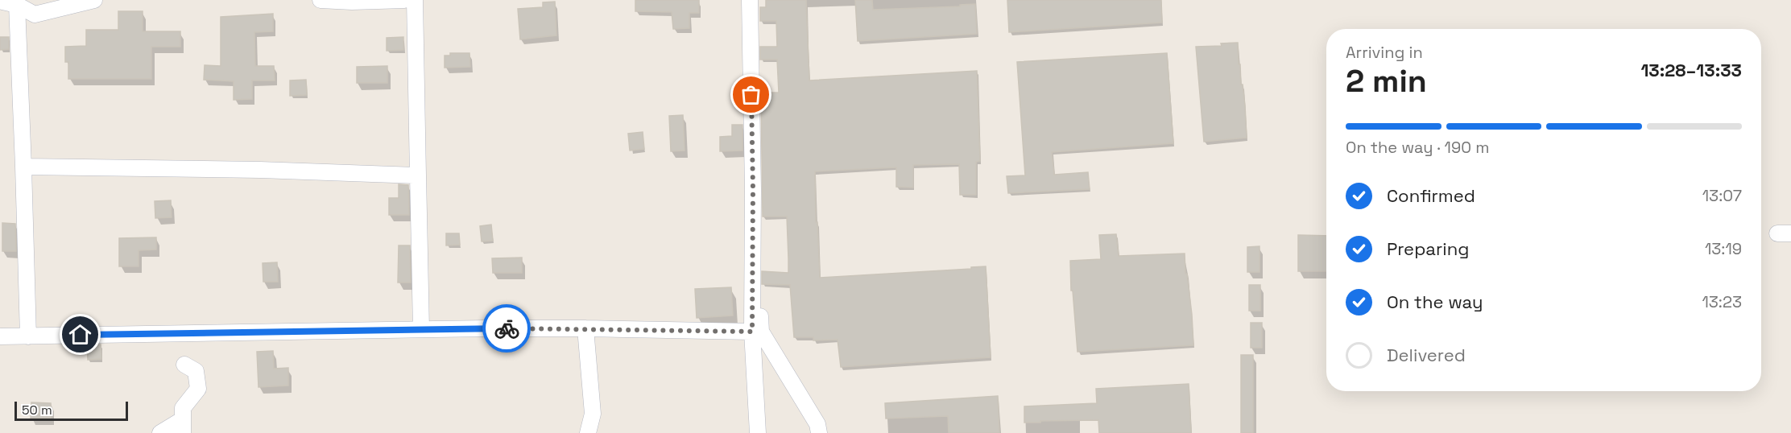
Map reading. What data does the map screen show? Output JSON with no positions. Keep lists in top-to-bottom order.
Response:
{
  "scale_bar": "50 m",
  "page": {
    "heading": ["2 min", "Arriving in", "13:28–13:33"],
    "bar": "On the way · 190 m",
    "list": [
      ["Confirmed", "13:07"],
      ["Preparing", "13:19"],
      ["On the way", "13:23"],
      "Delivered"
    ],
    "scale": "50 m"
  }
}
